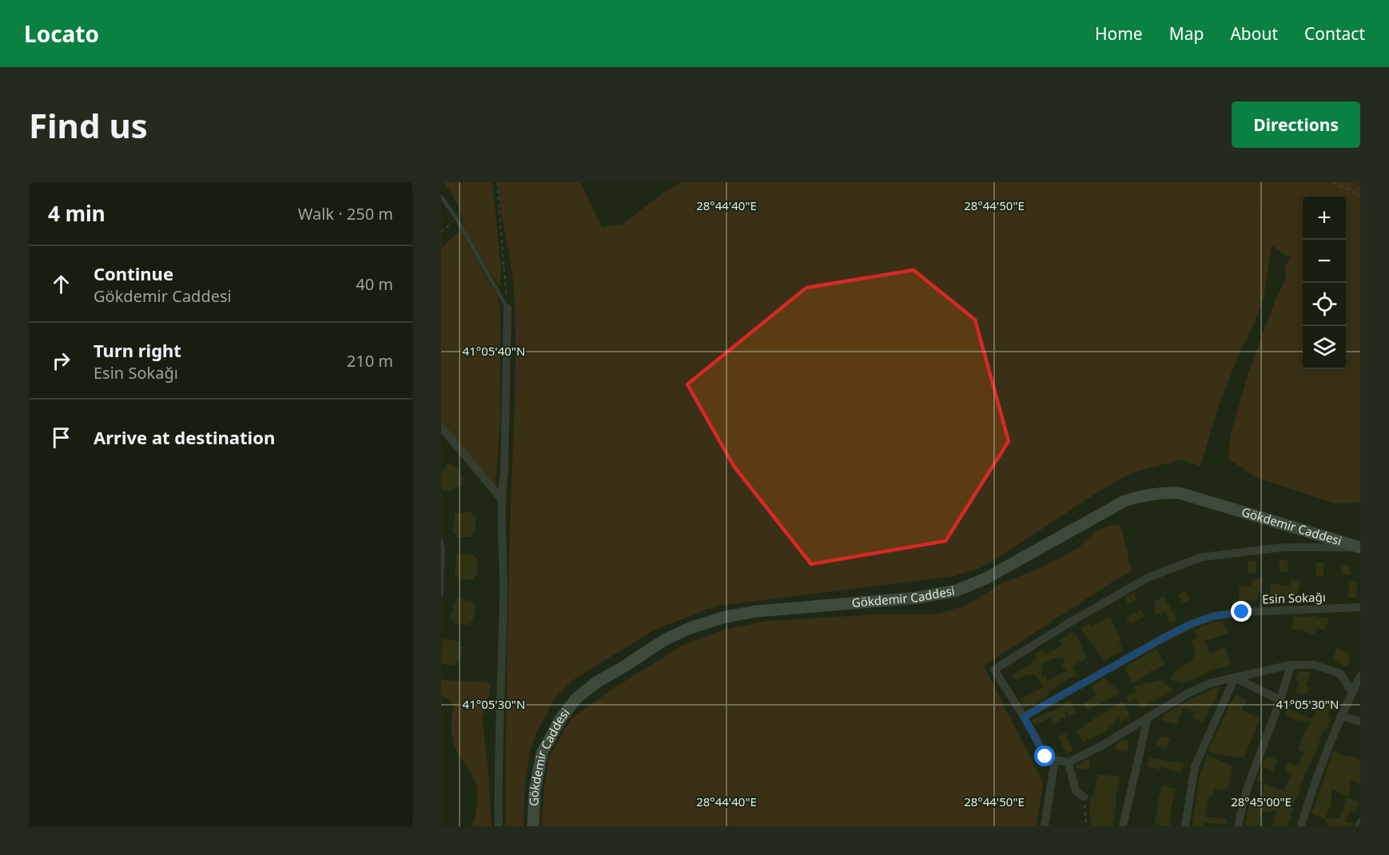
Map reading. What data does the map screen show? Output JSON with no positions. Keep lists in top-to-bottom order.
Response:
{
  "streets": {
    "main road": ["Gökdemir Caddesi"],
    "street": ["Esin Sokağı"]
  },
  "crossings": [
    ["Gökdemir Caddesi", "Esin Sokağı"]
  ],
  "page": {
    "header": "Locato",
    "nav": [
      "Home",
      "Map",
      "About",
      "Contact"
    ],
    "buttons": "Directions",
    "title": "Find us",
    "heading": ["4 min", "Walk · 250 m"],
    "map_buttons": ["+", "−"],
    "list": [
      ["Continue", "Gökdemir Caddesi", "40 m"],
      ["Turn right", "Esin Sokağı", "210 m"],
      "Arrive at destination"
    ]
  },
  "coordinates": [
    "28°44'40\"E",
    "28°44'50\"E",
    "41°05'40\"N",
    "41°05'30\"N",
    "28°45'00\"E"
  ]
}
